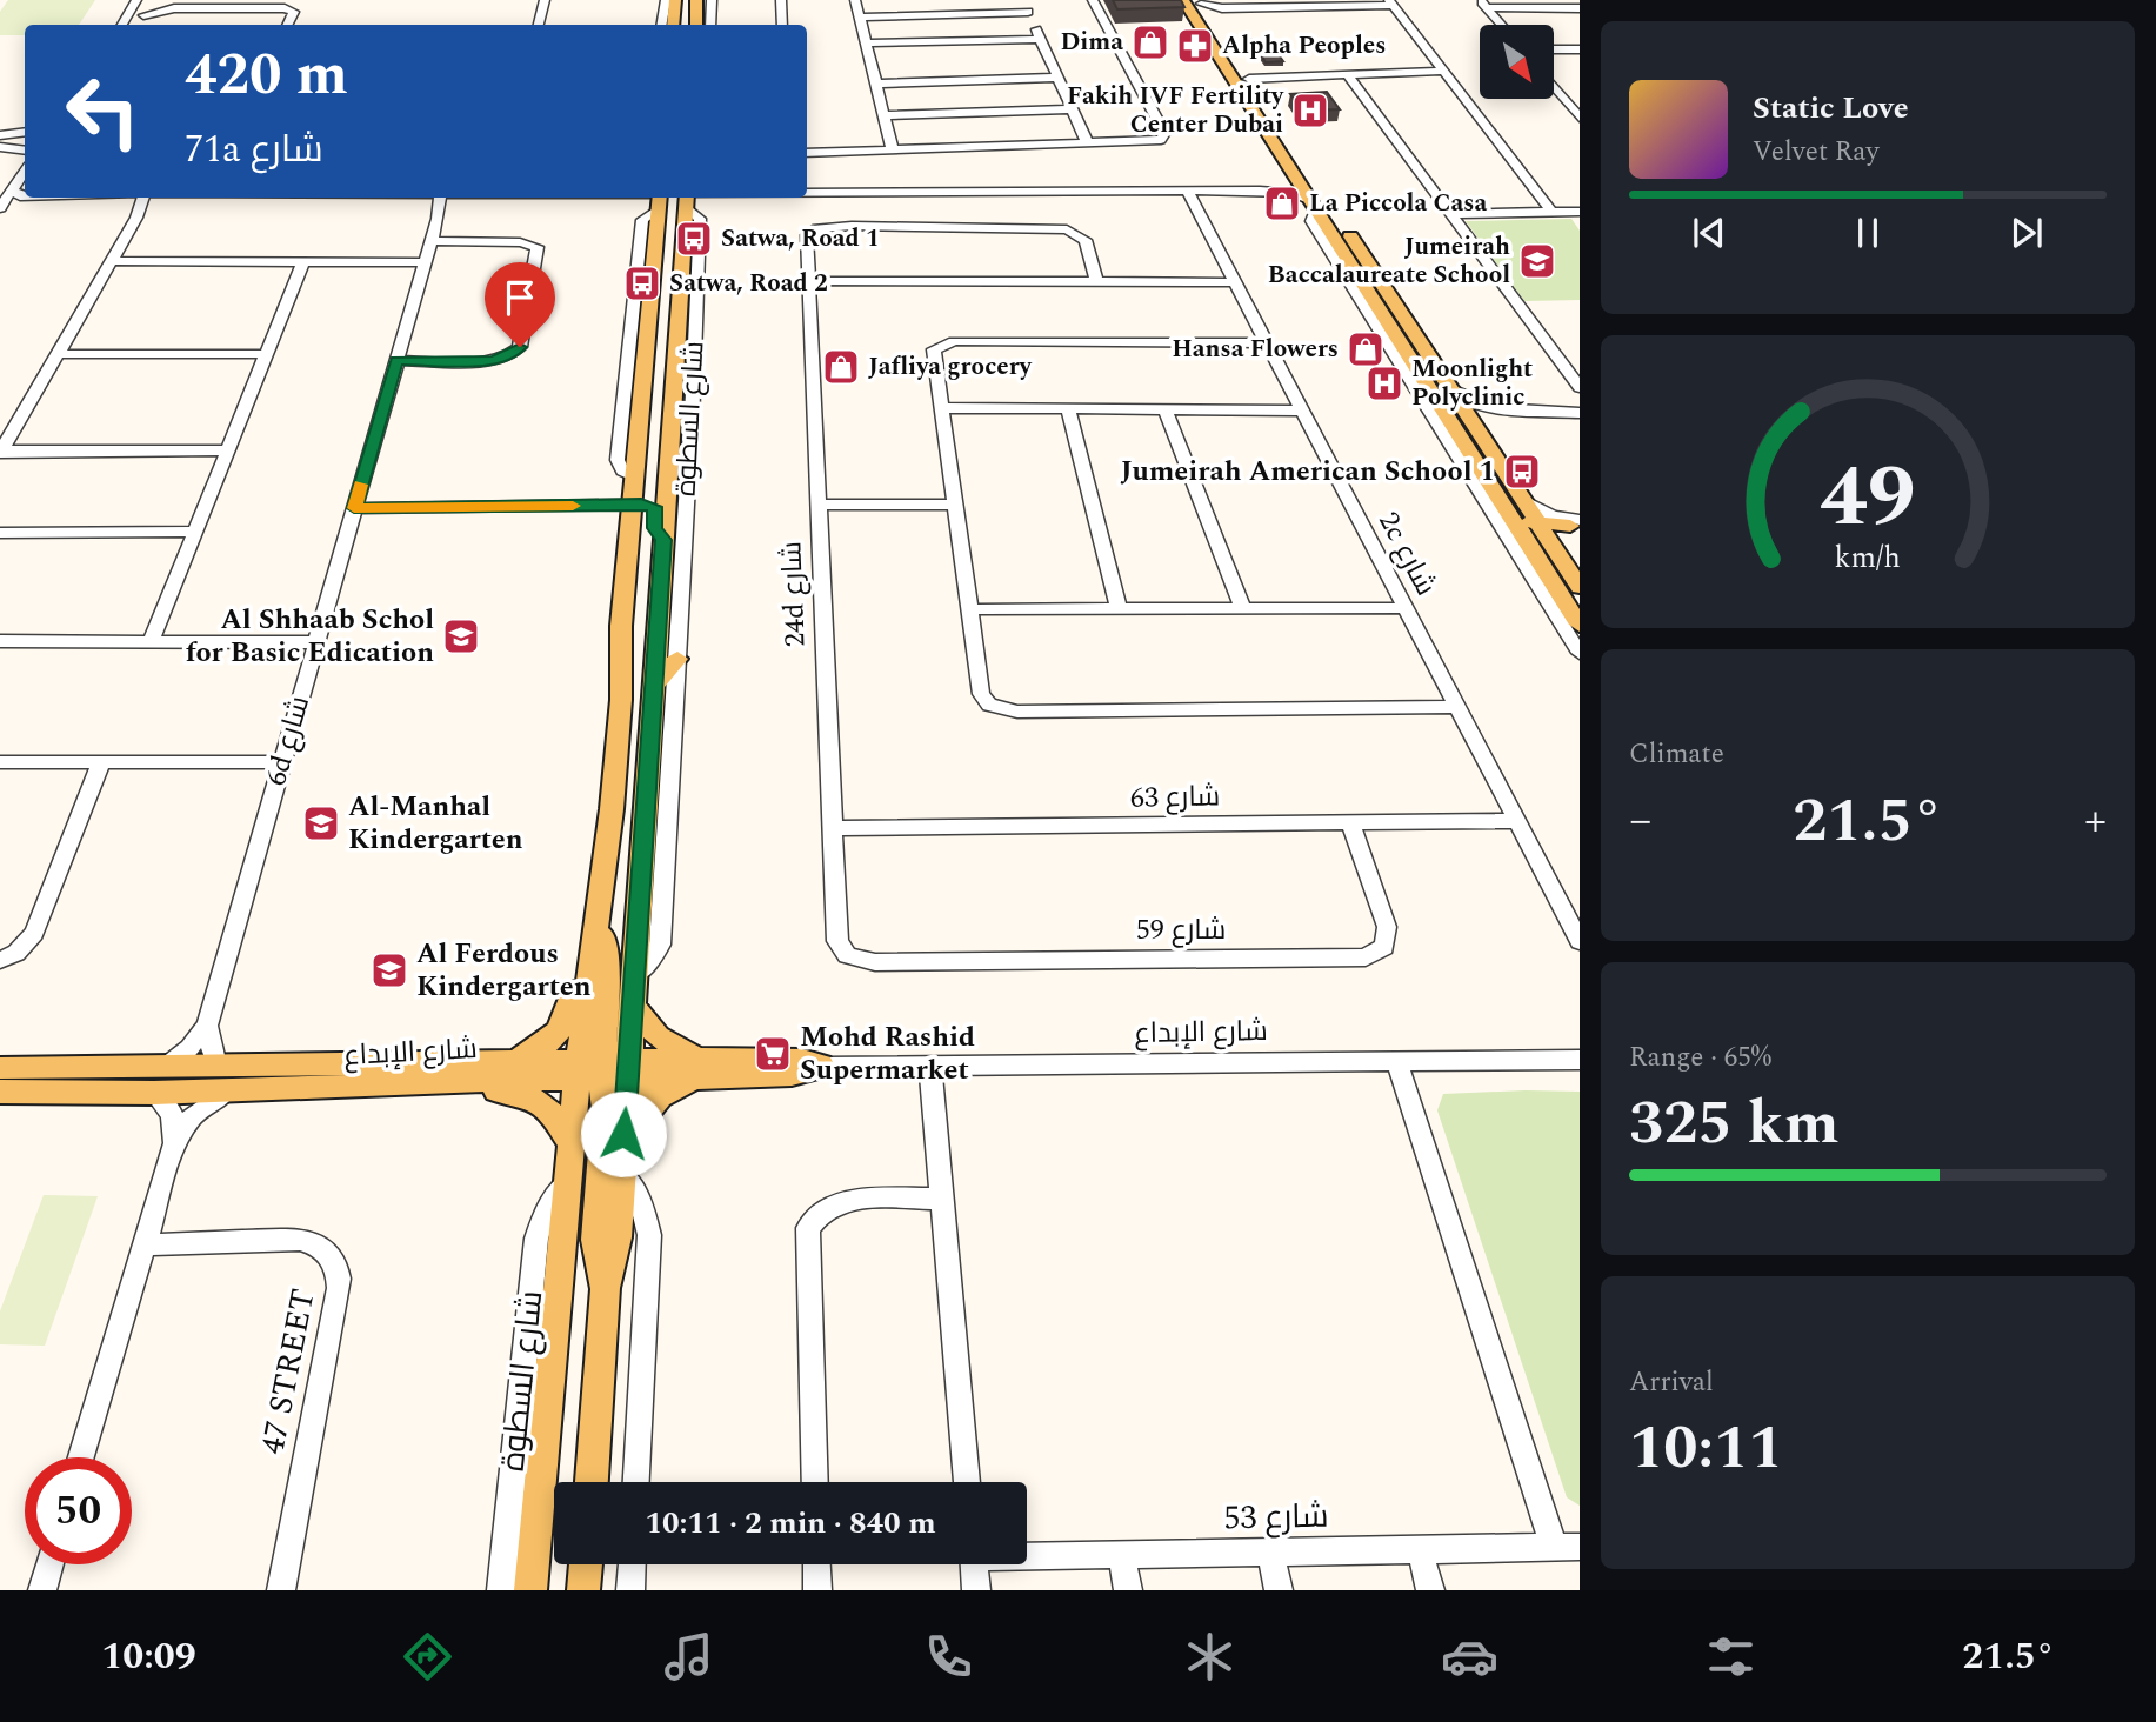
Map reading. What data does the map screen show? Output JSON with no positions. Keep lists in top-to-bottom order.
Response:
{
  "streets": {
    "main road": ["شارع السطوة", "شارع الإبداع"],
    "street": [
      "2c شارع",
      "24d شارع",
      "6d شارع",
      "شارع 63",
      "شارع 59",
      "47 STREET",
      "شارع 53"
    ]
  },
  "crossings": [
    ["شارع السطوة", "شارع الإبداع"],
    ["2c شارع", "شارع 63"],
    ["24d شارع", "شارع 63"],
    ["24d شارع", "شارع 59"],
    ["6d شارع", "شارع الإبداع"],
    ["شارع 63", "شارع 59"]
  ],
  "places": {
    "shop": [
      "Dima",
      "La Piccola Casa",
      "Hansa Flowers",
      "Jafliya grocery"
    ],
    "pharmacy": ["Alpha Peoples"],
    "hospital": ["Fakih IVF Fertility Center Dubai", "Moonlight Polyclinic"],
    "bus stop": ["Satwa, Road 1", "Satwa, Road 2", "Jumeirah American School 1"],
    "school or university": [
      "Jumeirah Baccalaureate School",
      "Al Shhaab Schol for Basic Edication",
      "Al-Manhal Kindergarten",
      "Al Ferdous Kindergarten"
    ],
    "supermarket": ["Mohd Rashid Supermarket"]
  },
  "north": "bottom right",
  "page": {
    "turn": ["420 m", "71a شارع"],
    "song": ["Static Love", "Velvet Ray"],
    "tile": [
      "Climate",
      ["Range · 65%", "325 km"],
      ["Arrival", "10:11"]
    ],
    "heat": ["−", "21.5°", "+"],
    "limit": "50",
    "trip": "10:11 · 2 min · 840 m",
    "tabs": ["10:09", "21.5°"],
    "gauge": ["49", "km/h"]
  }
}
